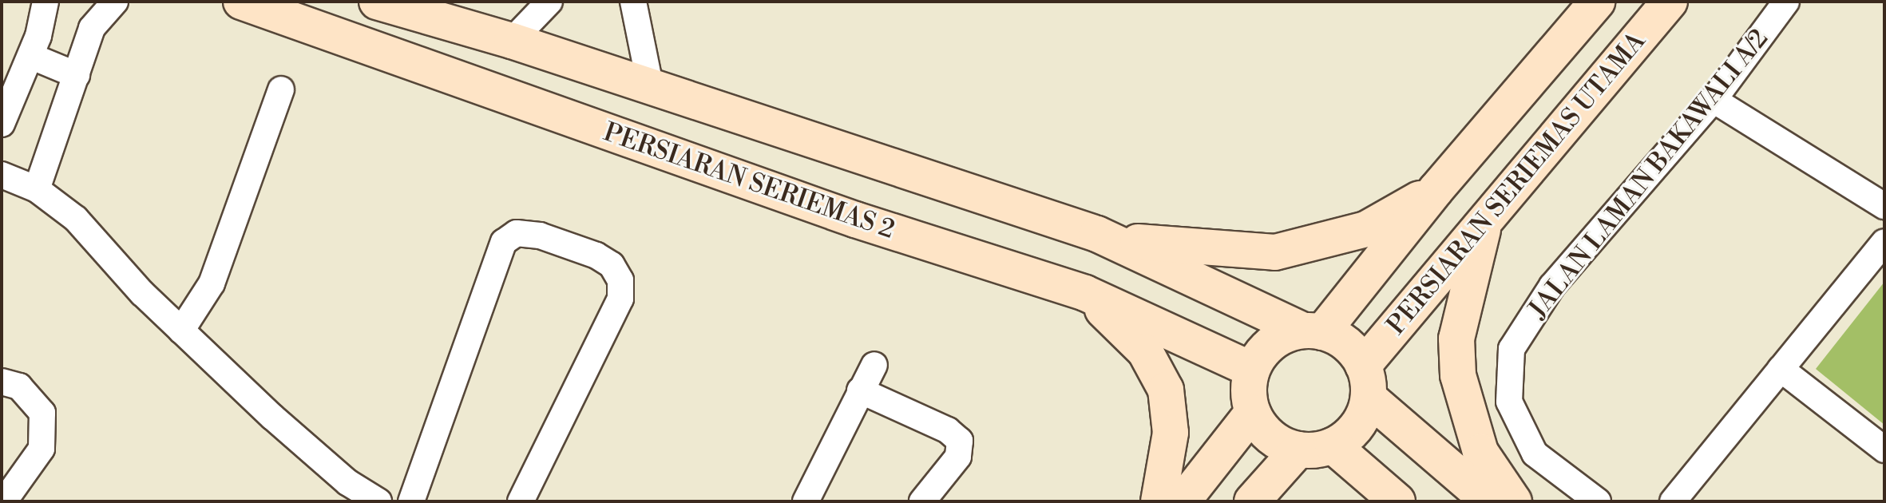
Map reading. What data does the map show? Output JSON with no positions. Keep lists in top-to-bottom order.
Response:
{
  "streets": {
    "main road": ["PERSIARAN SERIEMAS 2", "PERSIARAN SERIEMAS UTAMA"],
    "street": ["JALAN LAMAN BAKAWALI A/2"]
  },
  "crossings": [
    ["PERSIARAN SERIEMAS 2", "PERSIARAN SERIEMAS UTAMA"]
  ]
}
